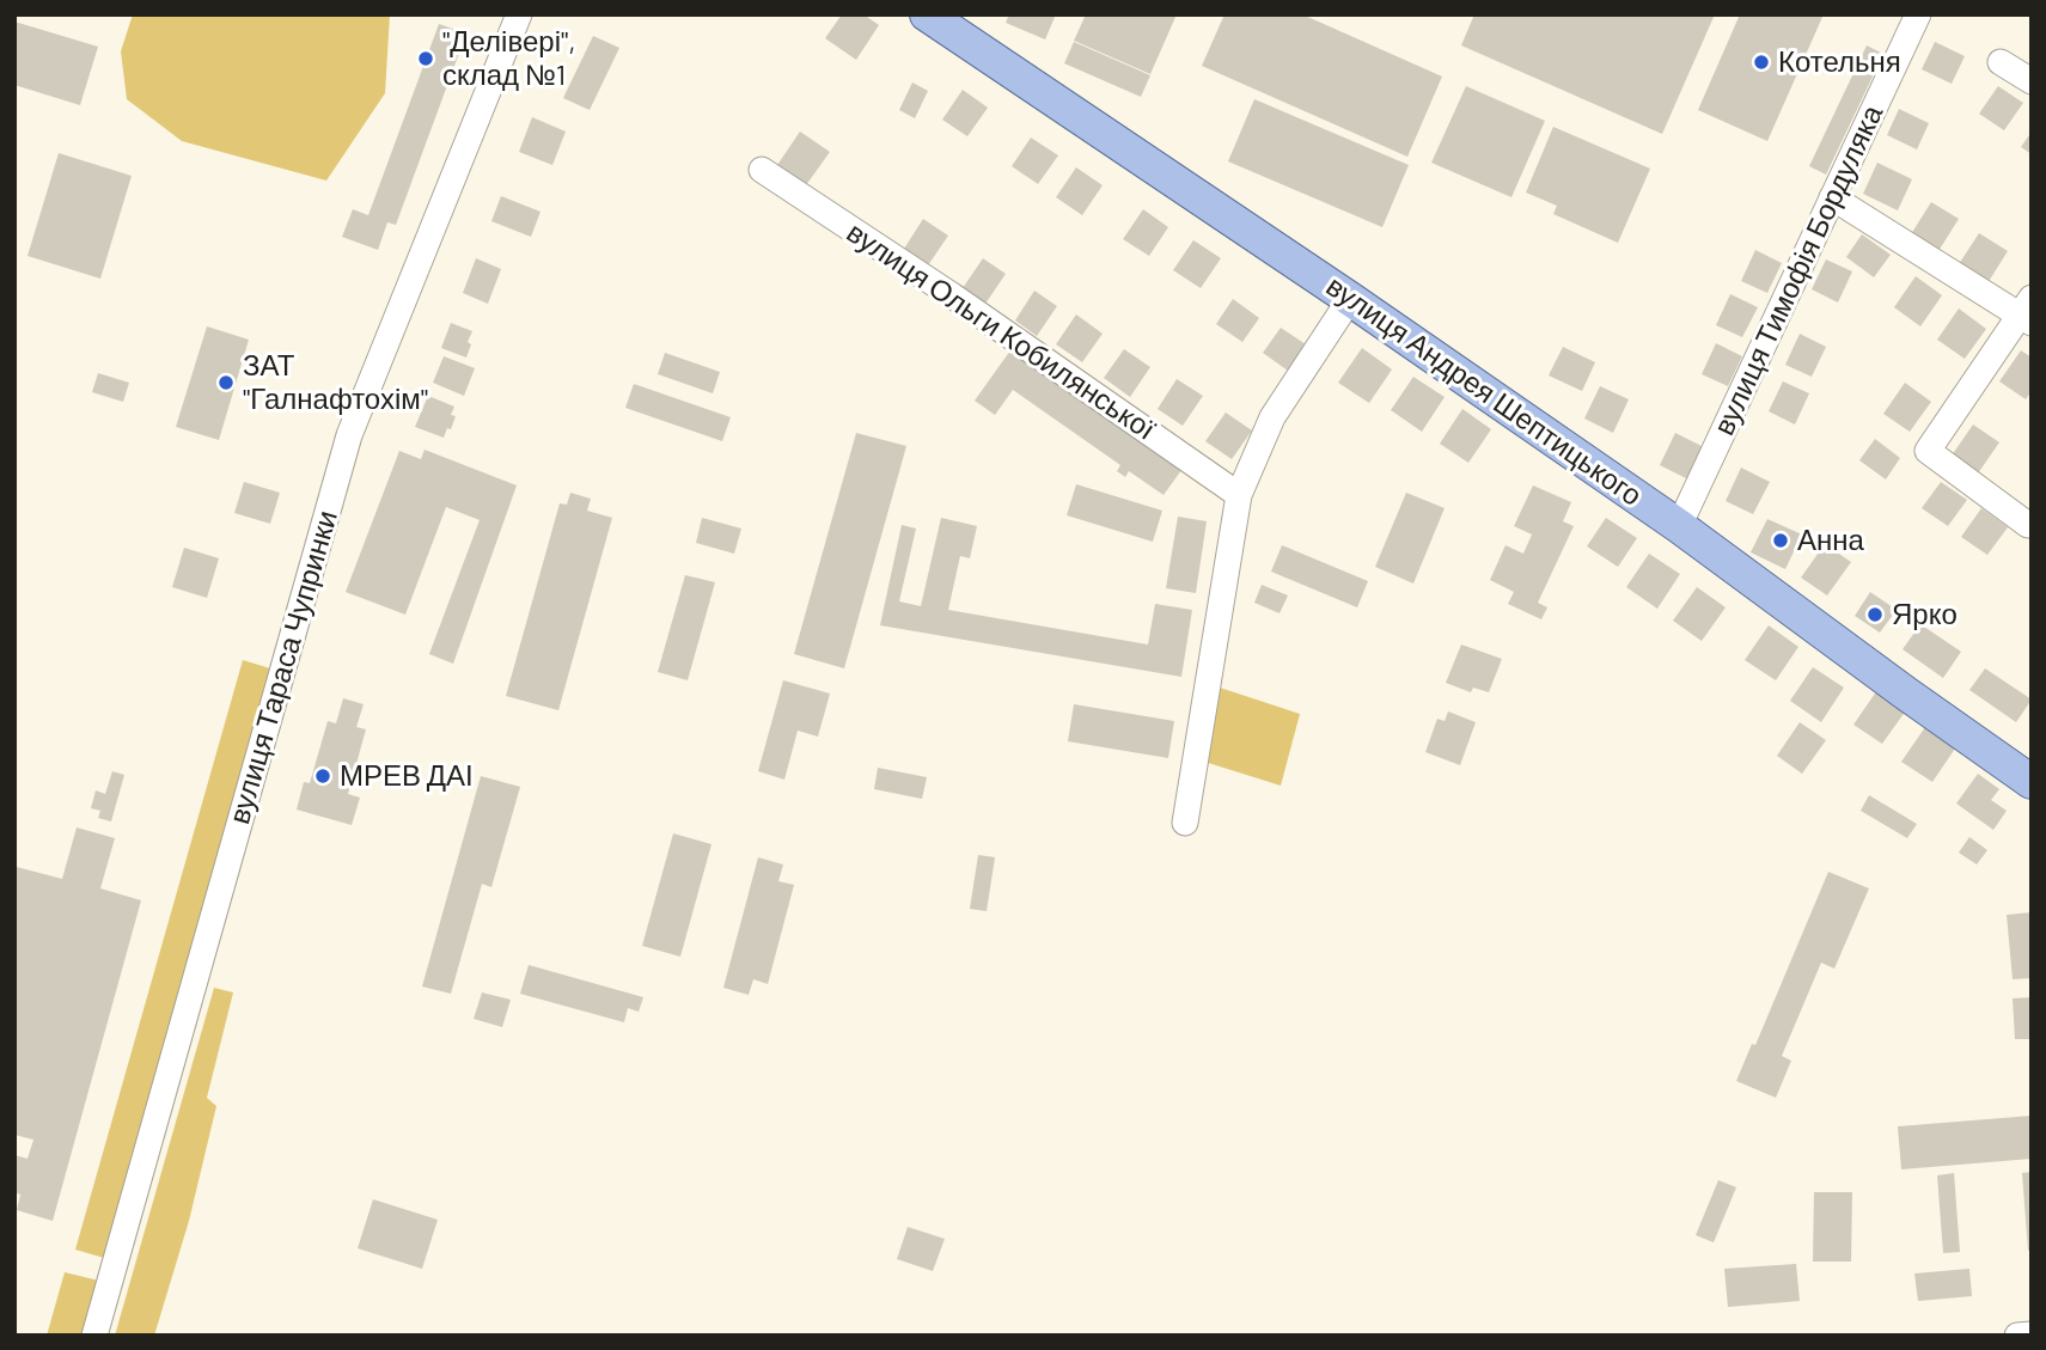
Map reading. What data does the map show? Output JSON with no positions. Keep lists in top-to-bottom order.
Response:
{
  "streets": {
    "main road": ["вулиця Андрея Шептицького"],
    "street": ["вулиця Тимофія Бордуляка", "вулиця Ольги Кобилянської", "вулиця Тараса Чупринки"]
  },
  "crossings": [
    ["вулиця Тимофія Бордуляка", "вулиця Андрея Шептицького"]
  ],
  "places": [
    "\"Делівері\", склад №1",
    "Котельня",
    "ЗАТ \"Галнафтохім\"",
    "Анна",
    "Ярко",
    "МРЕВ ДАІ"
  ]
}
